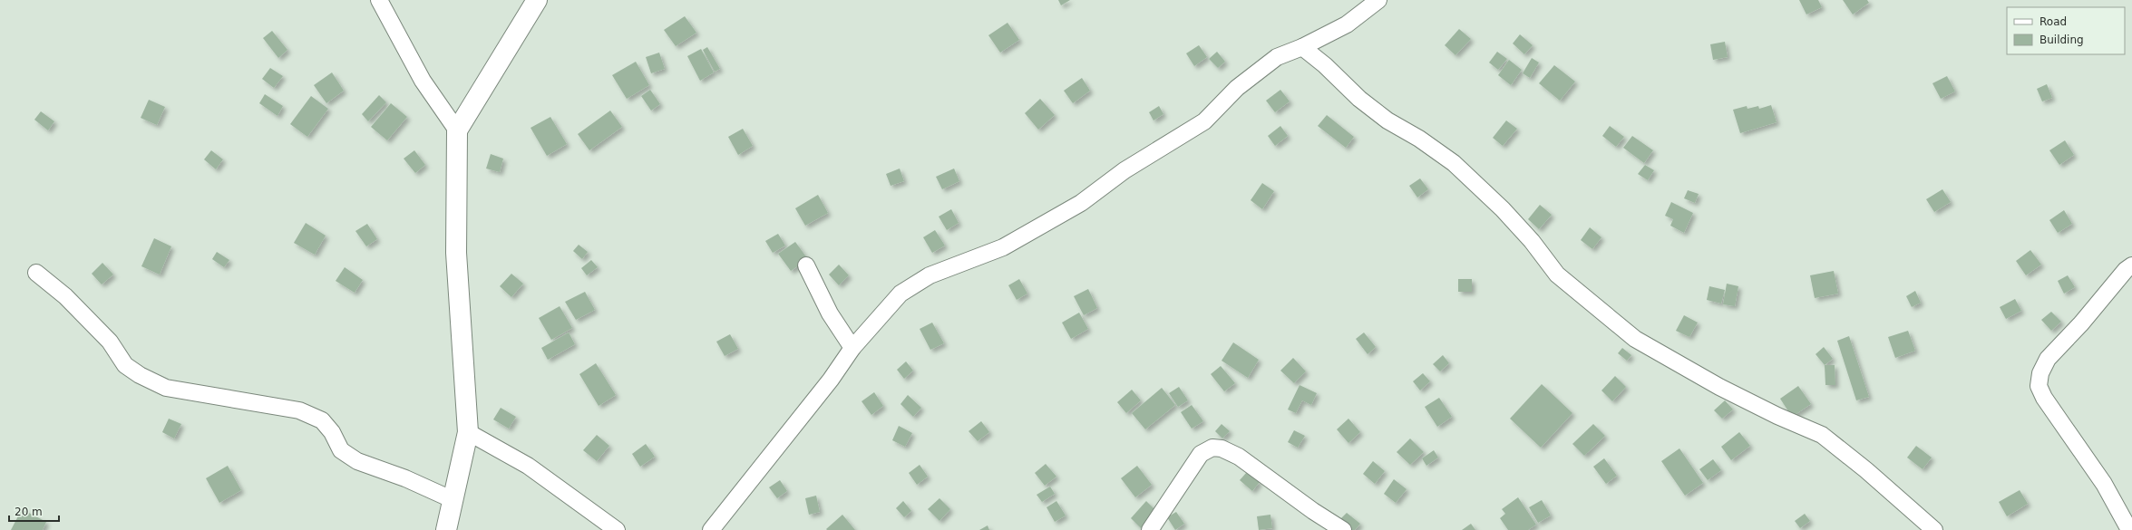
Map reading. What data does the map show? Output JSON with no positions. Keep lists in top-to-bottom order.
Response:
{
  "legend": ["Road", "Building"],
  "scale_bar": "20 m"
}
